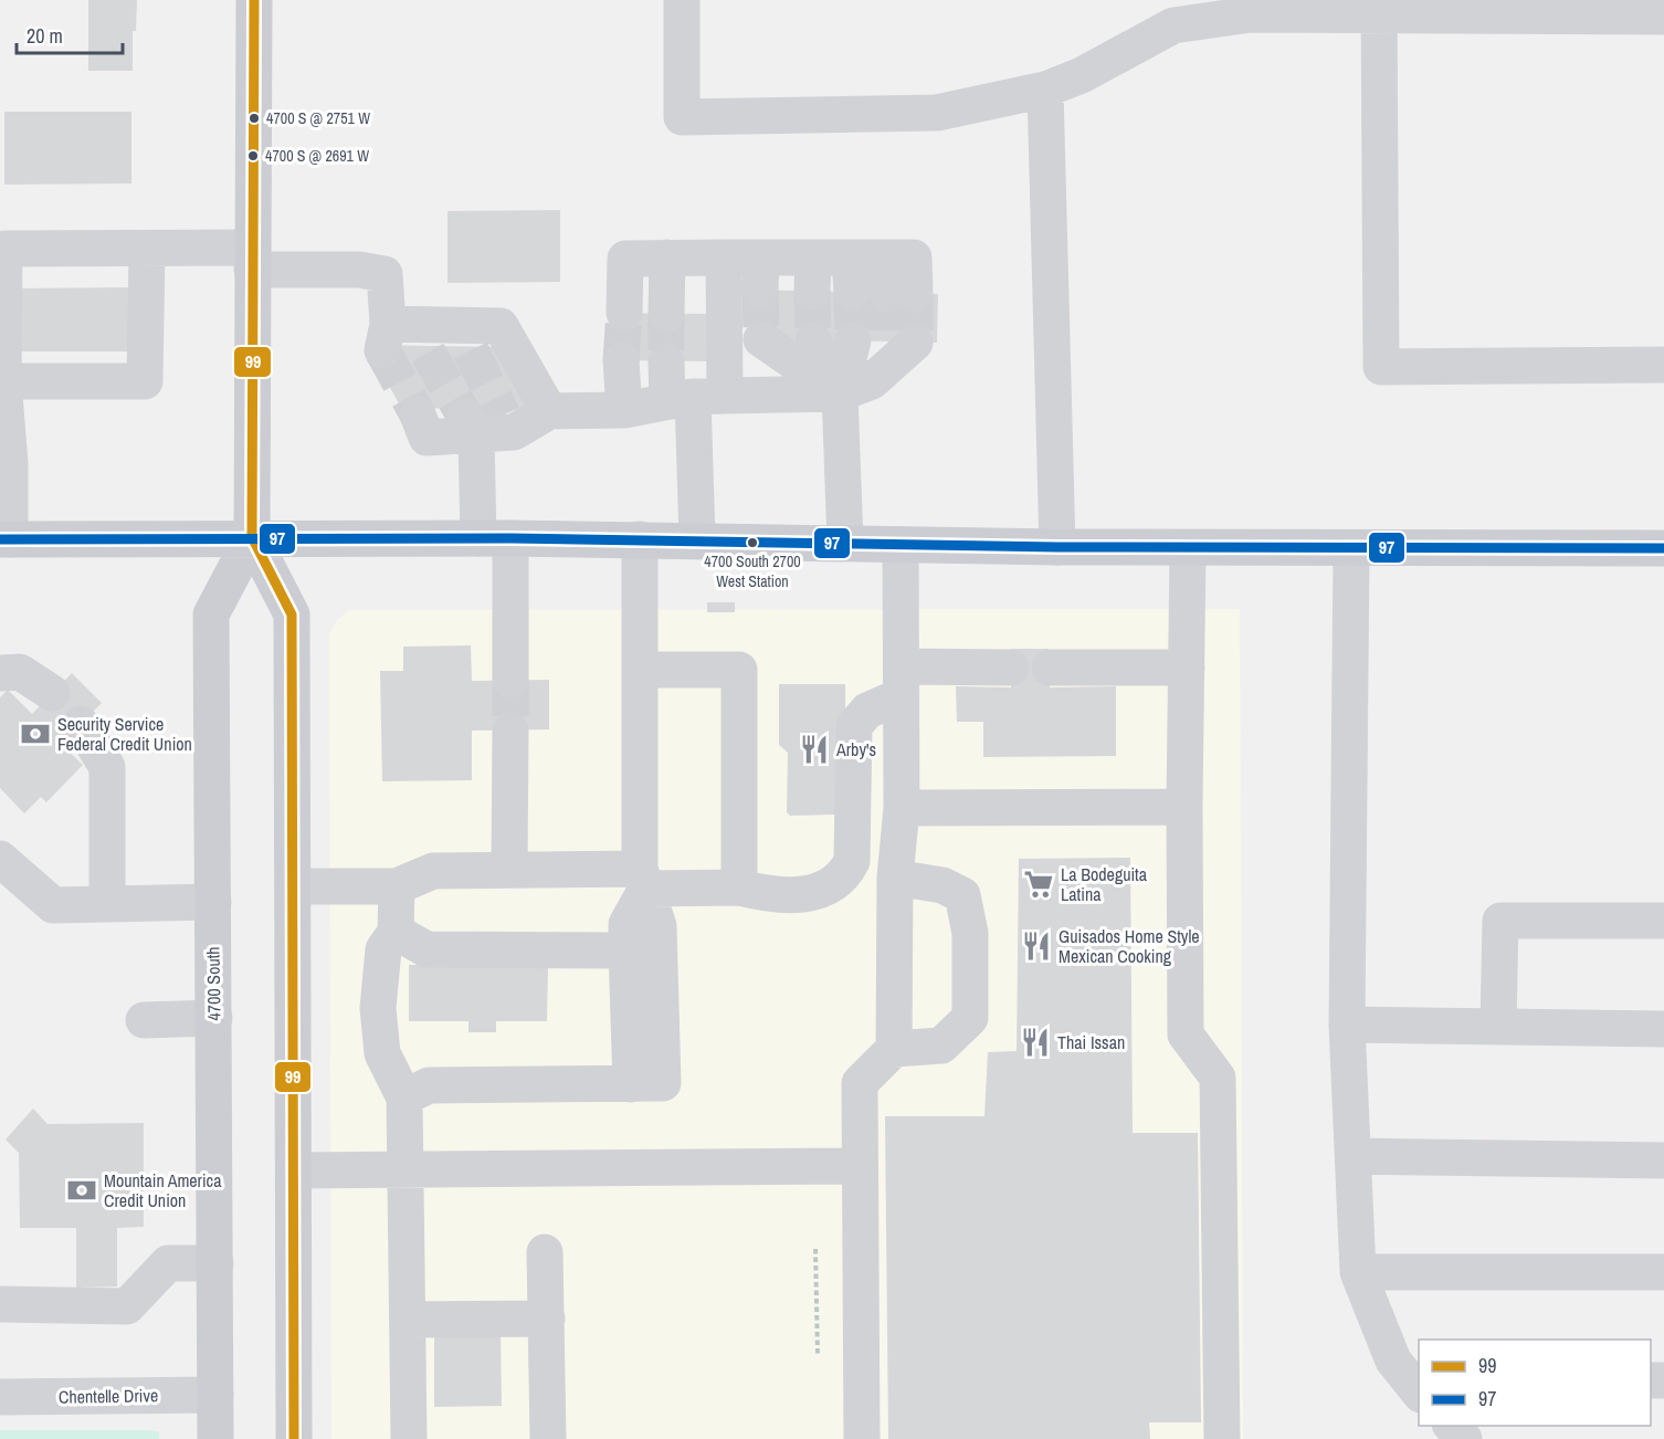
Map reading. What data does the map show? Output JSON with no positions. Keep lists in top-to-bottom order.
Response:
{
  "streets": {
    "main road": ["4700 South"],
    "street": ["Chentelle Drive"]
  },
  "crossings": [
    ["4700 South", "Chentelle Drive"]
  ],
  "places": {
    "other": ["4700 S @ 2751 W", "4700 S @ 2691 W", "4700 South 2700 West Station"],
    "bank": ["Security Service Federal Credit Union", "Mountain America Credit Union"],
    "restaurant": ["Arby's", "Guisados Home Style Mexican Cooking", "Thai Issan"],
    "supermarket": ["La Bodeguita Latina"]
  },
  "lines": ["transit line 99", "transit line 97"],
  "legend": ["99", "97"],
  "scale_bar": "20 m"
}
